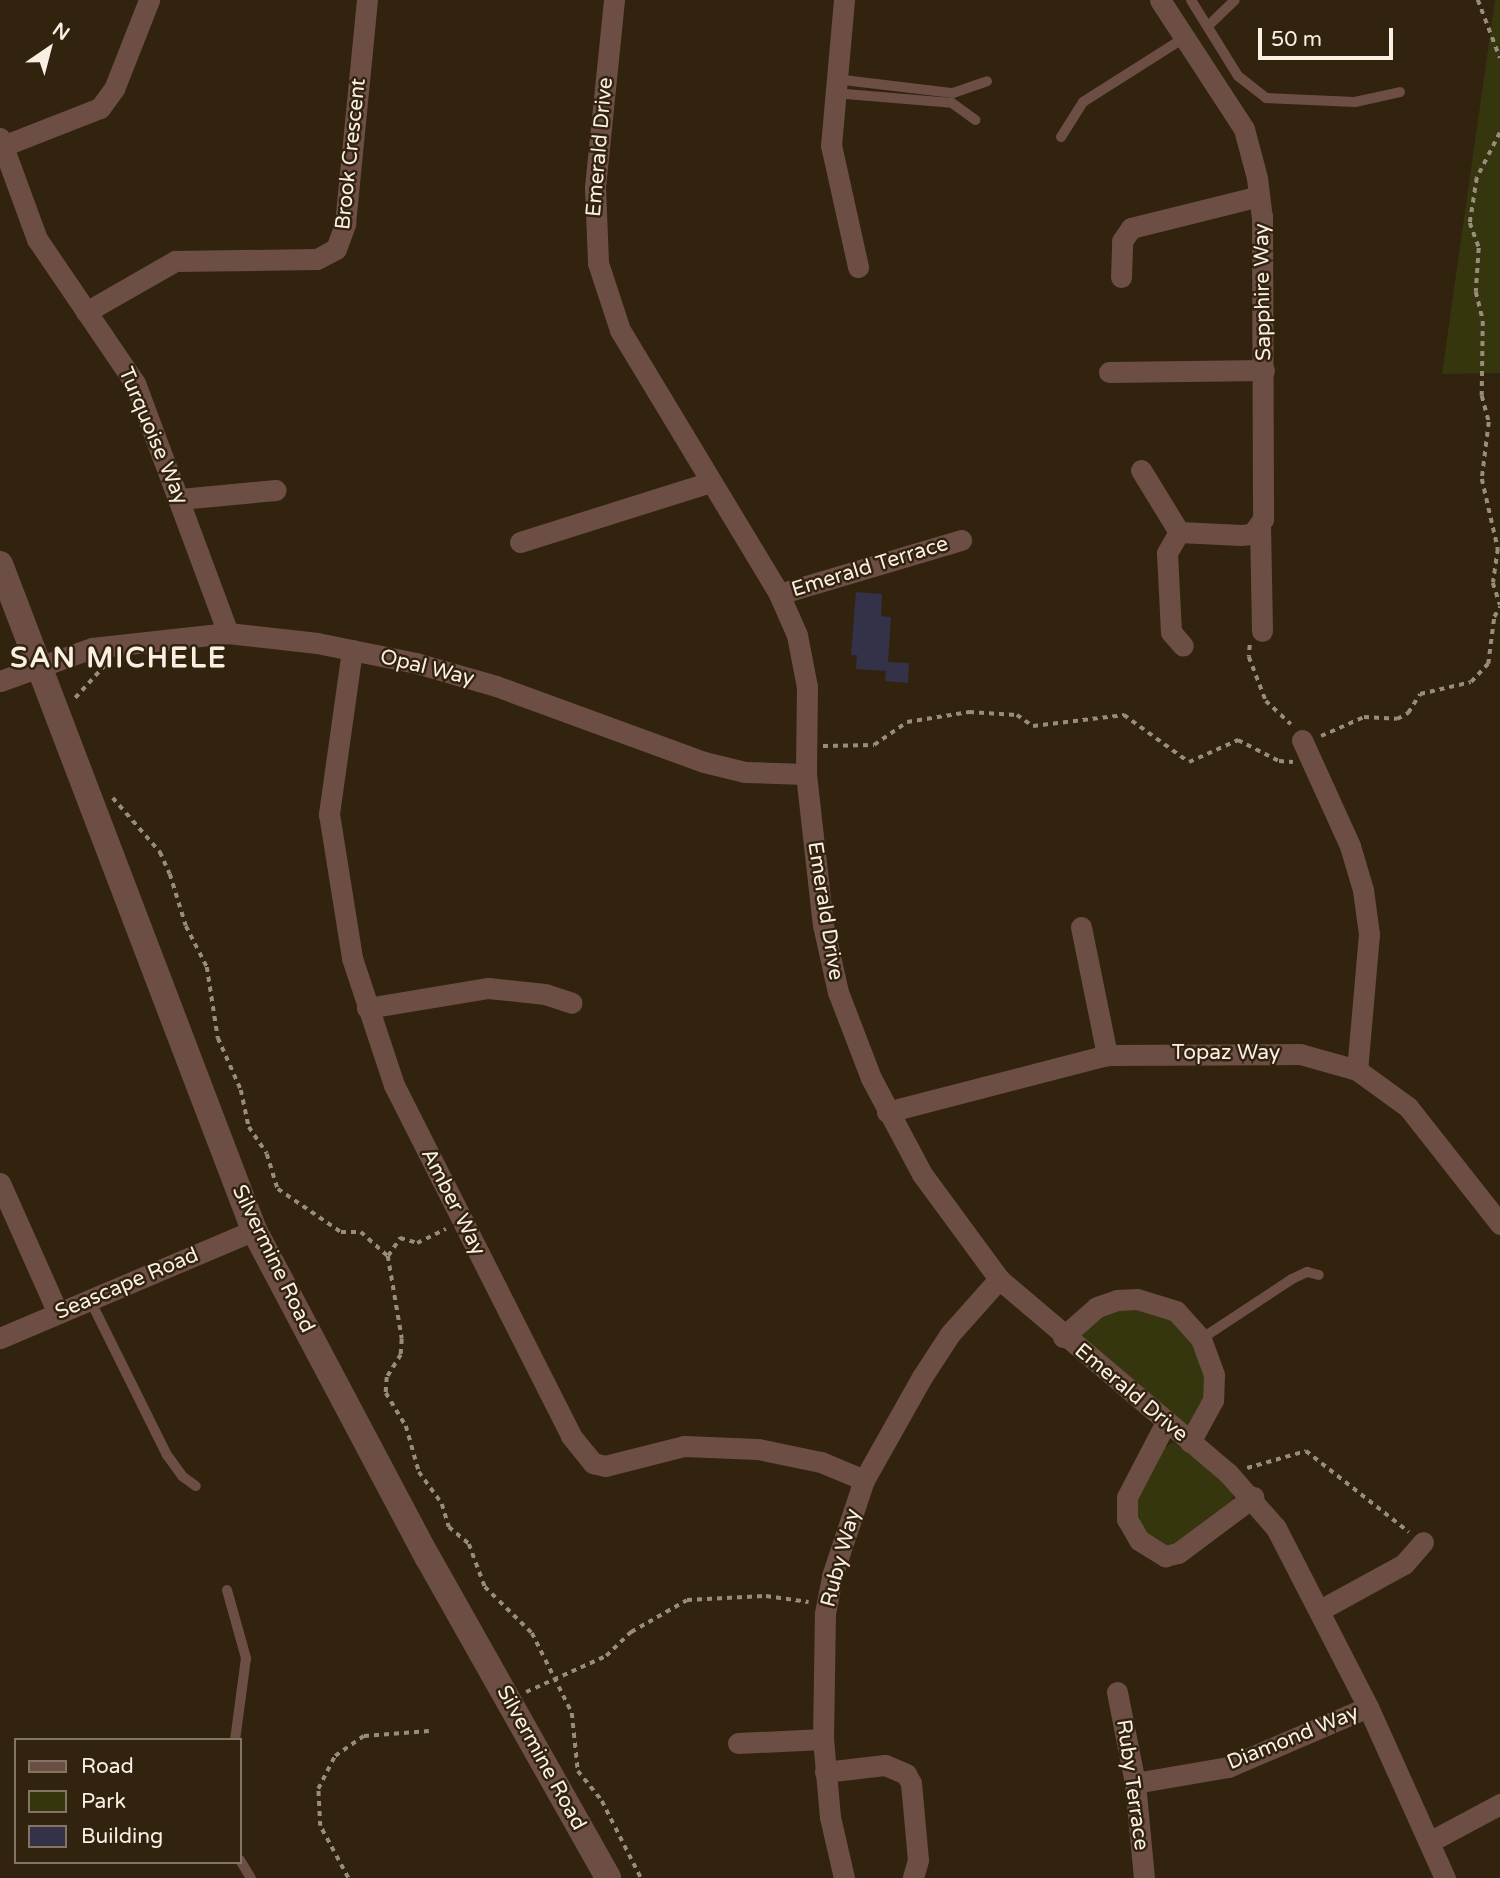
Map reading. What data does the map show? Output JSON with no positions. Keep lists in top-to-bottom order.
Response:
{
  "streets": {
    "street": [
      "Emerald Drive",
      "Brook Crescent",
      "Sapphire Way",
      "Turquoise Way",
      "Emerald Terrace",
      "Opal Way",
      "Topaz Way",
      "Amber Way",
      "Silvermine Road",
      "Seascape Road",
      "Ruby Way",
      "Diamond Way",
      "Ruby Terrace"
    ]
  },
  "crossings": [
    ["Emerald Drive", "Emerald Terrace"],
    ["Emerald Drive", "Opal Way"],
    ["Emerald Drive", "Topaz Way"],
    ["Emerald Drive", "Ruby Way"],
    ["Emerald Drive", "Diamond Way"],
    ["Brook Crescent", "Turquoise Way"],
    ["Turquoise Way", "Opal Way"],
    ["Opal Way", "Amber Way"],
    ["Opal Way", "Silvermine Road"],
    ["Amber Way", "Ruby Way"],
    ["Silvermine Road", "Seascape Road"],
    ["Diamond Way", "Ruby Terrace"]
  ],
  "districts": ["SAN MICHELE"],
  "legend": ["Road", "Park", "Building"],
  "scale_bar": "50 m",
  "north": "top right"
}
